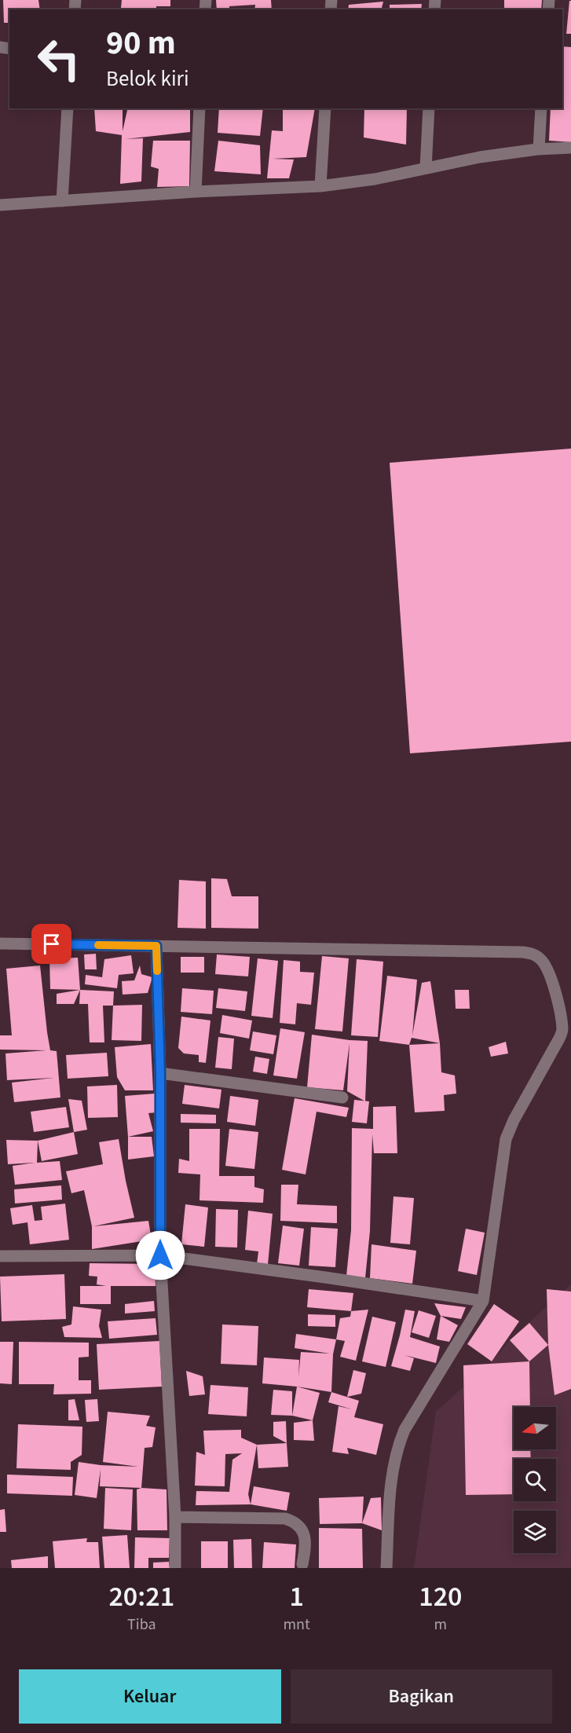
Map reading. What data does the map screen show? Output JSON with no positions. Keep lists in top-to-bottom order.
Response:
{
  "north": "left",
  "page": {
    "turn": ["90 m", "Belok kiri"],
    "eta": [
      "20:21",
      "Tiba",
      "1",
      "mnt",
      "120",
      "m"
    ],
    "buttons": ["Keluar", "Bagikan"]
  }
}
